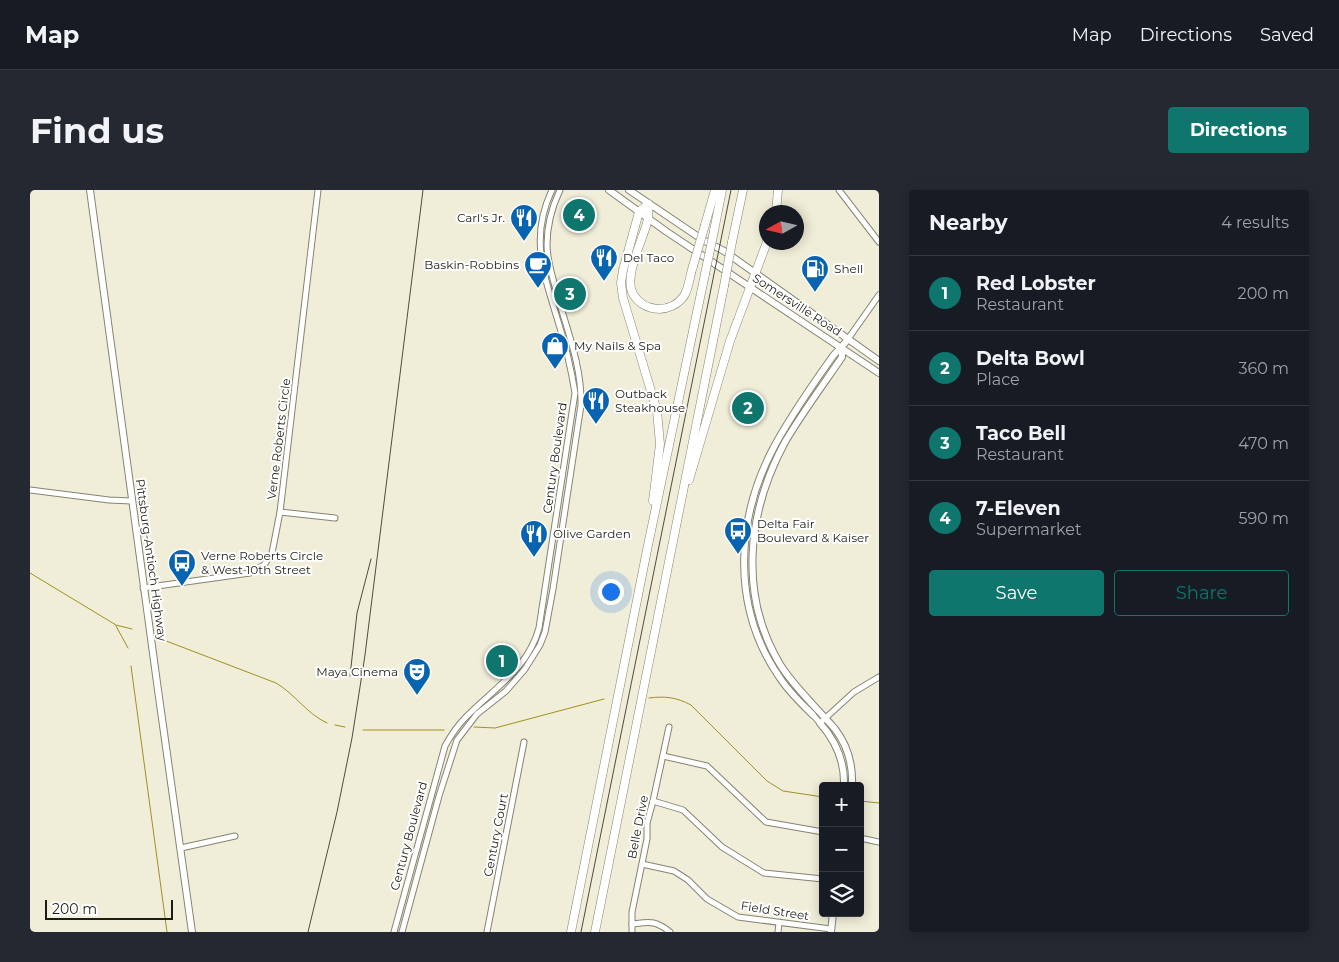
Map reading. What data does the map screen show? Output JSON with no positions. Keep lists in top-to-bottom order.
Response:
{
  "streets": {
    "main road": ["Somersville Road", "Pittsburg-Antioch Highway"],
    "street": [
      "Verne Roberts Circle",
      "Century Boulevard",
      "Belle Drive",
      "Century Court",
      "Field Street"
    ]
  },
  "crossings": [
    ["Verne Roberts Circle", "Pittsburg-Antioch Highway"],
    ["Belle Drive", "Field Street"]
  ],
  "places": {
    "restaurant": [
      "Carl's Jr.",
      "Del Taco",
      "Outback Steakhouse",
      "Olive Garden"
    ],
    "cafe": ["Baskin-Robbins"],
    "fuel station": ["Shell"],
    "shop": ["My Nails & Spa"],
    "bus stop": ["Delta Fair Boulevard & Kaiser", "Verne Roberts Circle & West 10th Street"],
    "theatre": ["Maya Cinema"]
  },
  "scale_bar": "200 m",
  "north": "left",
  "page": {
    "header": "Map",
    "nav": ["Map", "Directions", "Saved"],
    "buttons": [
      "Directions",
      ["Save", "Share"]
    ],
    "title": "Find us",
    "heading": ["Nearby", "4 results"],
    "pins": [
      "4",
      "3",
      "2",
      "1"
    ],
    "list": [
      {
        "mark": "1",
        "name": "Red Lobster",
        "note": "Restaurant",
        "value": "200 m"
      },
      {
        "mark": "2",
        "name": "Delta Bowl",
        "note": "Place",
        "value": "360 m"
      },
      {
        "mark": "3",
        "name": "Taco Bell",
        "note": "Restaurant",
        "value": "470 m"
      },
      {
        "mark": "4",
        "name": "7-Eleven",
        "note": "Supermarket",
        "value": "590 m"
      }
    ],
    "map_buttons": ["+", "−"],
    "scale": "200 m"
  }
}
